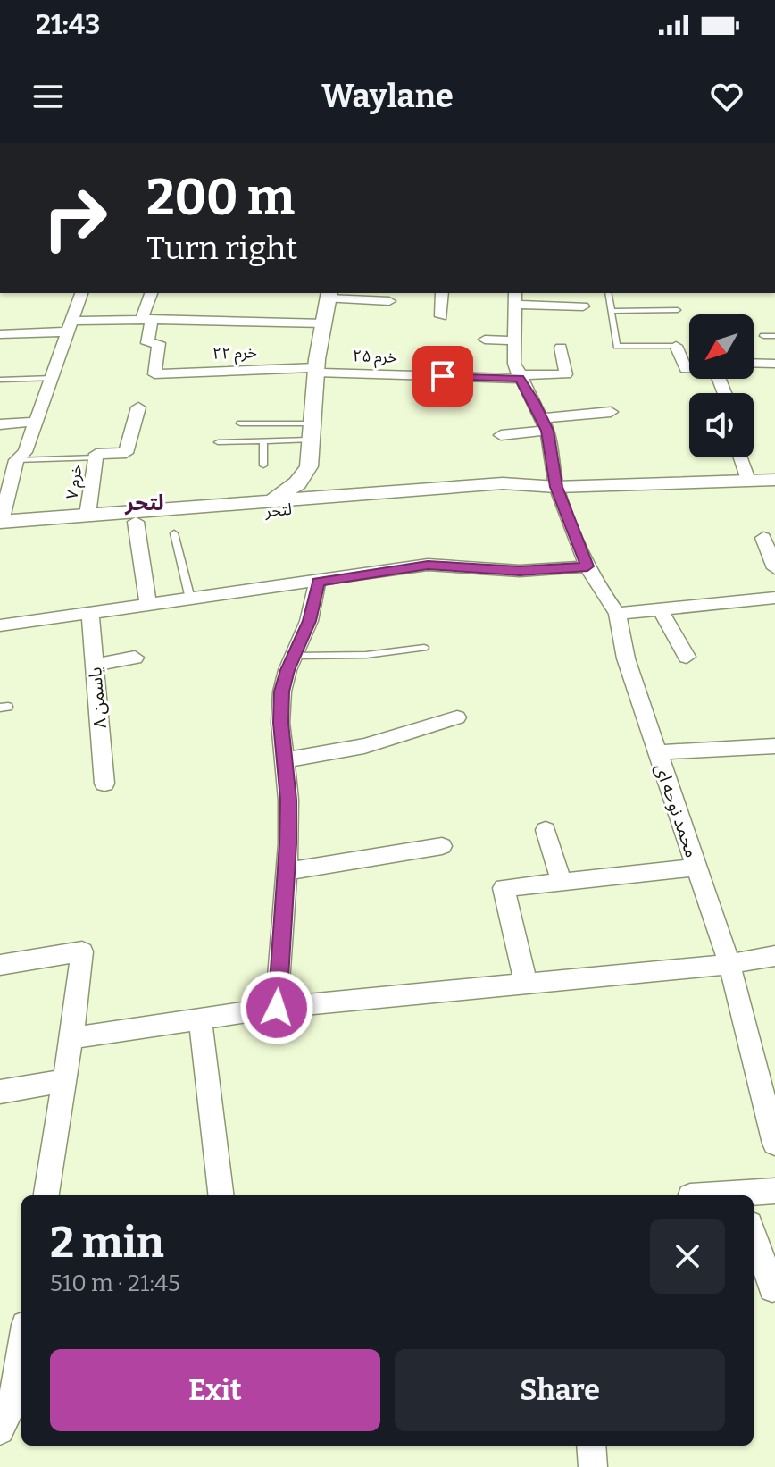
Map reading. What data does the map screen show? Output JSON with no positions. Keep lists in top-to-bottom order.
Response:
{
  "streets": {
    "street": [
      "خرم ۲۲",
      "خرم ۲۵",
      "خرم ۷",
      "لتحر",
      "یاسمن ۸",
      "محمد نوحه ای"
    ]
  },
  "crossings": [
    ["خرم ۲۲", "خرم ۲۵"],
    ["خرم ۷", "لتحر"],
    ["لتحر", "محمد نوحه ای"]
  ],
  "districts": ["لتحر"],
  "north": "bottom left",
  "page": {
    "status": "21:43",
    "header": "Waylane",
    "turn": ["200 m", "Turn right"],
    "heading": ["2 min", "510 m · 21:45"],
    "buttons": ["Exit", "Share"]
  }
}
